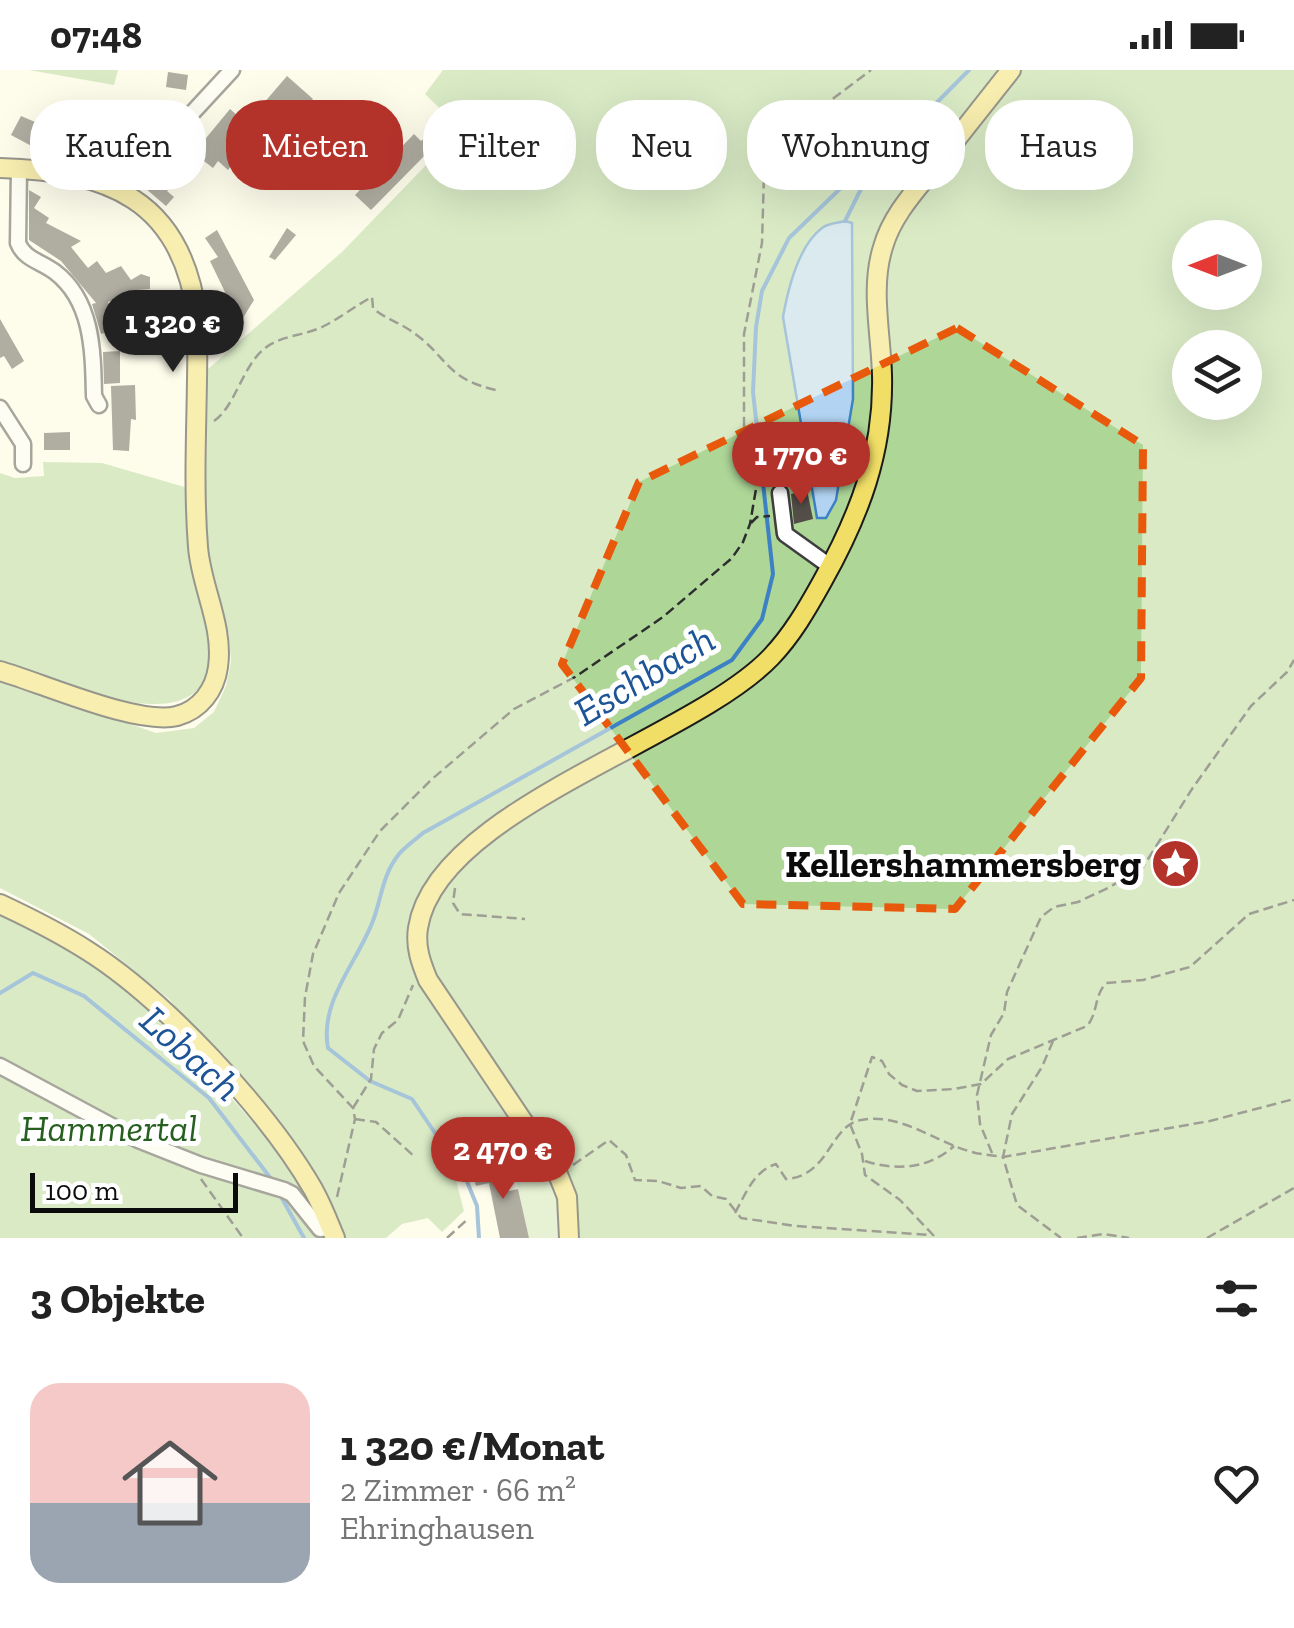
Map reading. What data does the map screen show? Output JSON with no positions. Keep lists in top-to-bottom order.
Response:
{
  "water": ["Eschbach", "Lobach"],
  "parks": ["Hammertal"],
  "places": {
    "place": ["Kellershammersberg"]
  },
  "scale_bar": "100 m",
  "north": "left",
  "page": {
    "status": "07:48",
    "chip": [
      "Kaufen",
      "Mieten",
      "Filter",
      "Neu",
      "Wohnung",
      "Haus"
    ],
    "price": ["1 320 €", "1 770 €", "2 470 €"],
    "scale": "100 m",
    "heading": "3 Objekte",
    "list": [
      {
        "name": "1 320 €/Monat",
        "note": "2 Zimmer · 66 m² · Ehringhausen"
      }
    ]
  }
}
